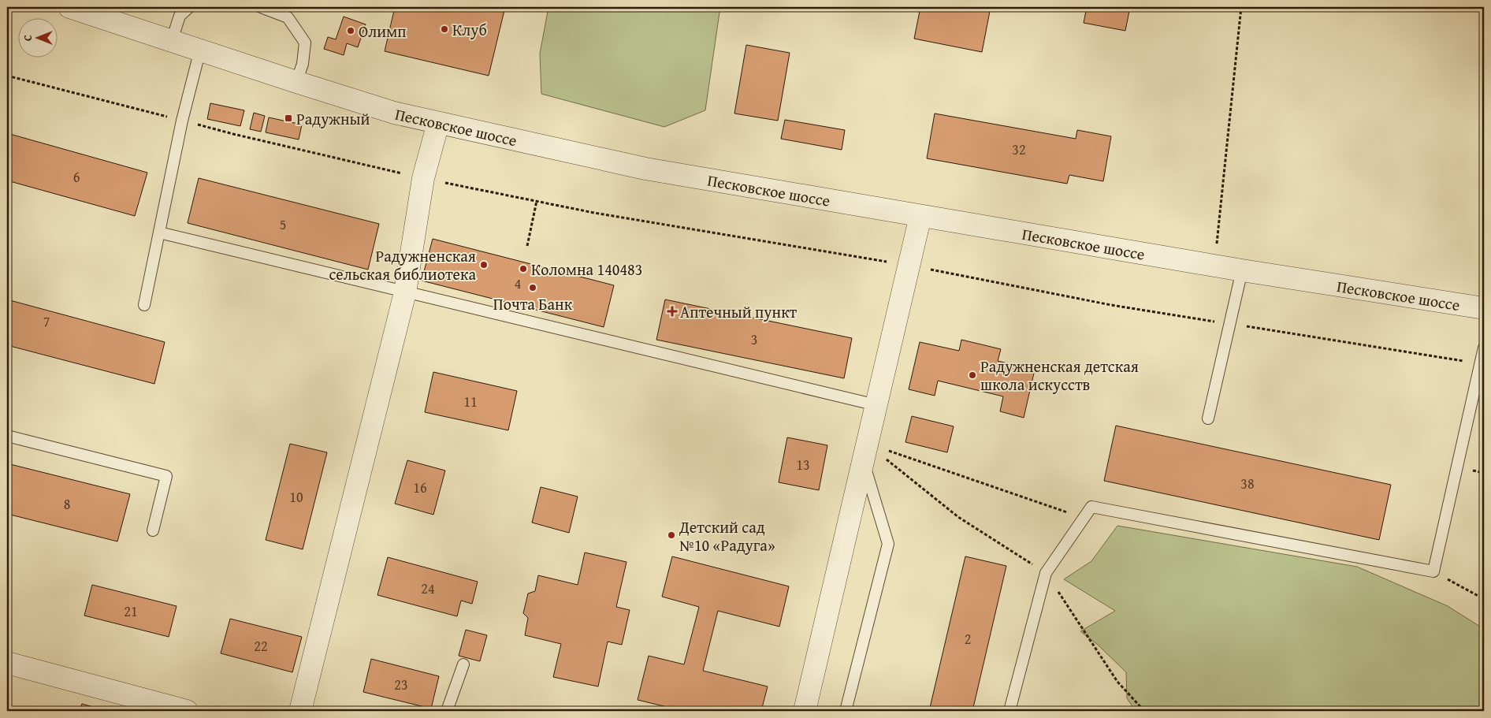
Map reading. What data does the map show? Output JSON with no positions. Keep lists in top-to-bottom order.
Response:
{
  "streets": {
    "street": ["Песковское шоссе"]
  },
  "places": {
    "other": [
      "Клуб",
      "Олимп",
      "Радужненская сельская библиотека",
      "Коломна 140483",
      "Почта Банк",
      "Радужненская детская школа искусств",
      "Детский сад №10 «Радуга»"
    ],
    "transit": ["Радужный"],
    "health": ["Аптечный пункт"]
  },
  "house_numbers": [
    "32",
    "6",
    "5",
    "4",
    "7",
    "3",
    "11",
    "13",
    "38",
    "16",
    "10",
    "8",
    "24",
    "21",
    "2",
    "22",
    "23"
  ],
  "north": "left"
}
